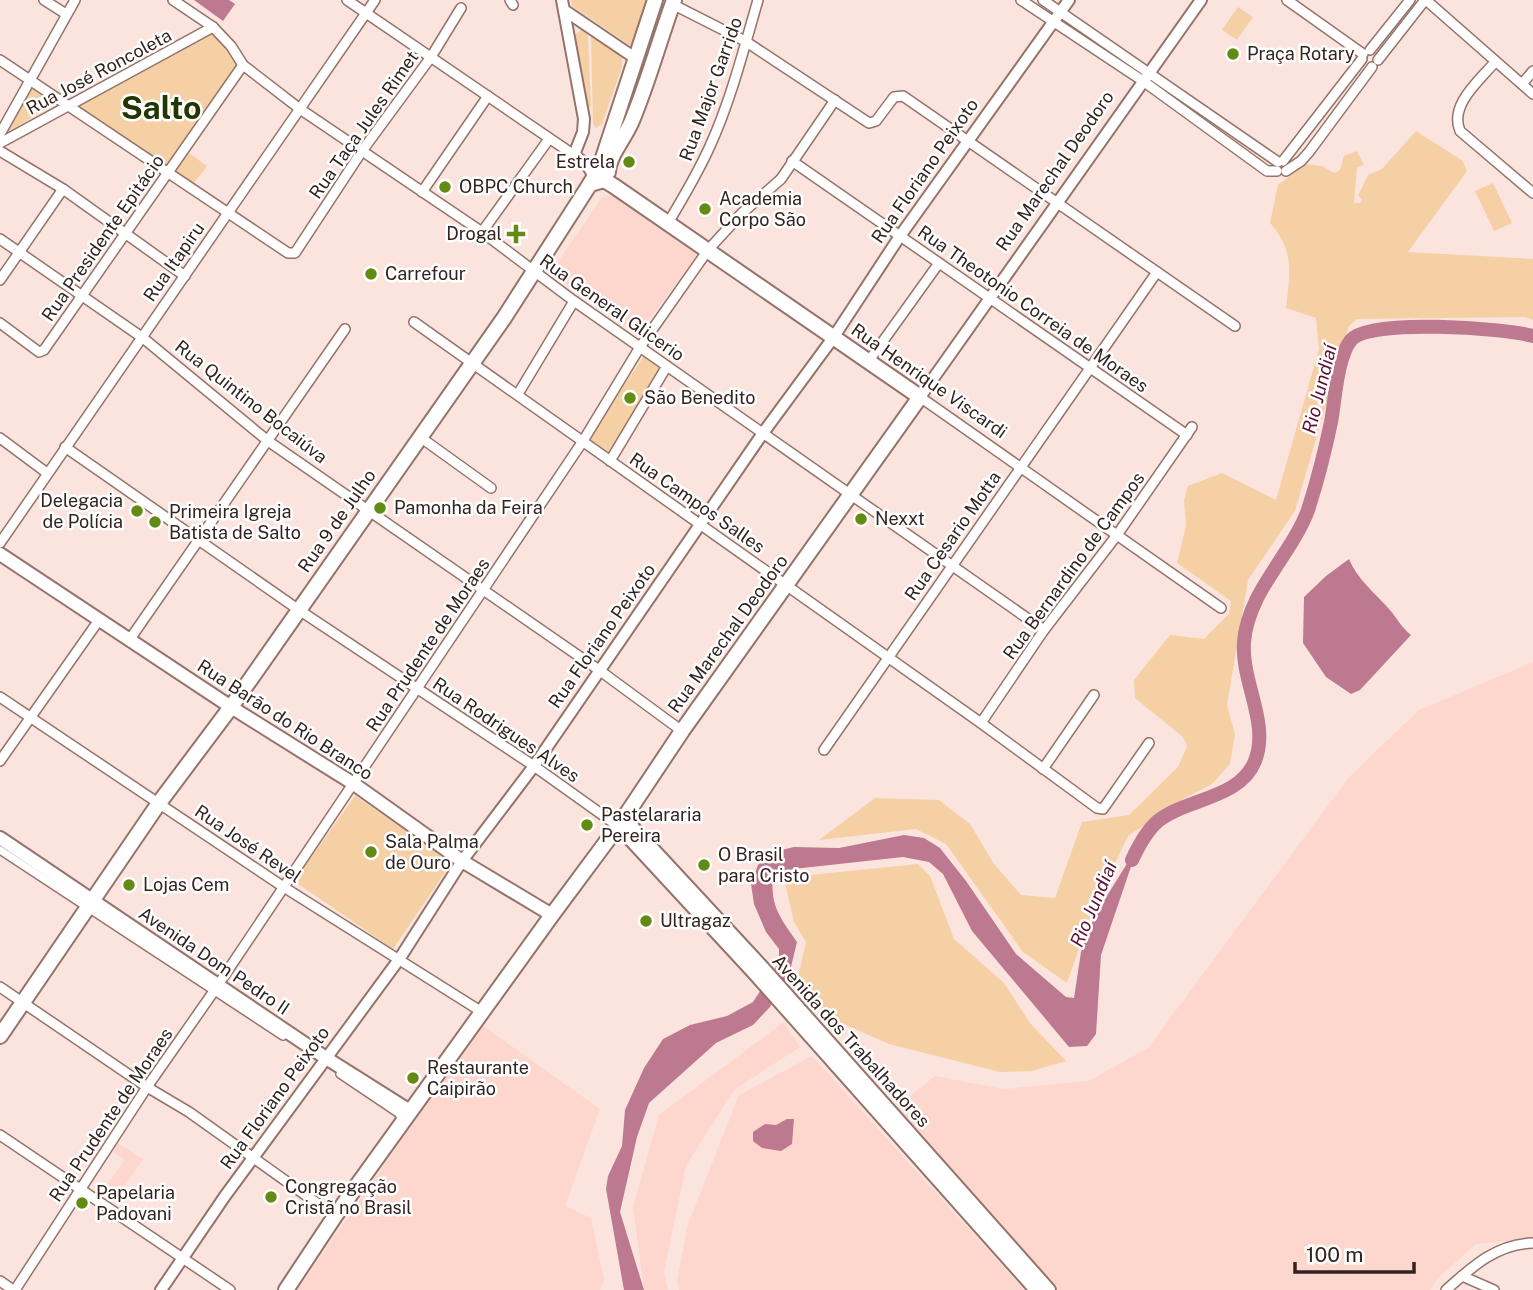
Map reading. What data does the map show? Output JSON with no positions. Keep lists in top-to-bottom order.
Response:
{
  "streets": {
    "main road": [
      "Rua Marechal Deodoro",
      "Rua Henrique Viscardi",
      "Rua 9 de Julho",
      "Rua Barão do Rio Branco",
      "Avenida Dom Pedro II",
      "Avenida dos Trabalhadores"
    ],
    "street": [
      "Rua José Roncoleta",
      "Rua Major Garrido",
      "Rua Taça Jules Rimet",
      "Rua Floriano Peixoto",
      "Rua Presidente Epitácio",
      "Rua Itapiru",
      "Rua General Glicerio",
      "Rua Theotonio Correia de Moraes",
      "Rua Quintino Bocaiúva",
      "Rua Campos Salles",
      "Rua Cesario Motta",
      "Rua Bernardino de Campos",
      "Rua Prudente de Moraes",
      "Rua Rodrigues Alves",
      "Rua José Revel"
    ]
  },
  "crossings": [
    ["Rua José Roncoleta", "Rua General Glicerio"],
    ["Rua Major Garrido", "Rua Henrique Viscardi"],
    ["Rua Taça Jules Rimet", "Rua Itapiru"],
    ["Rua Taça Jules Rimet", "Rua General Glicerio"],
    ["Rua Floriano Peixoto", "Rua General Glicerio"],
    ["Rua Floriano Peixoto", "Rua Theotonio Correia de Moraes"],
    ["Rua Floriano Peixoto", "Rua Henrique Viscardi"],
    ["Rua Floriano Peixoto", "Rua Quintino Bocaiúva"],
    ["Rua Floriano Peixoto", "Rua Campos Salles"],
    ["Rua Floriano Peixoto", "Rua Barão do Rio Branco"],
    ["Rua Floriano Peixoto", "Rua Rodrigues Alves"],
    ["Rua Floriano Peixoto", "Rua José Revel"],
    ["Rua Floriano Peixoto", "Avenida Dom Pedro II"],
    ["Rua Marechal Deodoro", "Rua General Glicerio"],
    ["Rua Marechal Deodoro", "Rua Theotonio Correia de Moraes"],
    ["Rua Marechal Deodoro", "Rua Henrique Viscardi"],
    ["Rua Marechal Deodoro", "Rua Quintino Bocaiúva"],
    ["Rua Marechal Deodoro", "Rua Campos Salles"],
    ["Rua Marechal Deodoro", "Rua Barão do Rio Branco"],
    ["Rua Marechal Deodoro", "Rua Rodrigues Alves"],
    ["Rua Marechal Deodoro", "Rua José Revel"],
    ["Rua Marechal Deodoro", "Avenida Dom Pedro II"],
    ["Rua Marechal Deodoro", "Avenida dos Trabalhadores"],
    ["Rua Presidente Epitácio", "Rua General Glicerio"],
    ["Rua Presidente Epitácio", "Rua Quintino Bocaiúva"],
    ["Rua Itapiru", "Rua General Glicerio"],
    ["Rua Itapiru", "Rua Quintino Bocaiúva"],
    ["Rua Itapiru", "Rua Rodrigues Alves"],
    ["Rua General Glicerio", "Rua 9 de Julho"],
    ["Rua General Glicerio", "Rua Cesario Motta"],
    ["Rua General Glicerio", "Rua Bernardino de Campos"],
    ["Rua General Glicerio", "Rua Prudente de Moraes"],
    ["Rua Theotonio Correia de Moraes", "Rua Cesario Motta"],
    ["Rua Theotonio Correia de Moraes", "Rua Bernardino de Campos"],
    ["Rua Theotonio Correia de Moraes", "Rua Prudente de Moraes"],
    ["Rua Henrique Viscardi", "Rua 9 de Julho"],
    ["Rua Henrique Viscardi", "Rua Cesario Motta"],
    ["Rua Henrique Viscardi", "Rua Bernardino de Campos"],
    ["Rua Henrique Viscardi", "Rua Prudente de Moraes"],
    ["Rua Quintino Bocaiúva", "Rua 9 de Julho"],
    ["Rua Quintino Bocaiúva", "Rua Prudente de Moraes"],
    ["Rua Campos Salles", "Rua 9 de Julho"],
    ["Rua Campos Salles", "Rua Cesario Motta"],
    ["Rua Campos Salles", "Rua Bernardino de Campos"],
    ["Rua Campos Salles", "Rua Prudente de Moraes"],
    ["Rua 9 de Julho", "Rua Barão do Rio Branco"],
    ["Rua 9 de Julho", "Rua Rodrigues Alves"],
    ["Rua 9 de Julho", "Rua José Revel"],
    ["Rua 9 de Julho", "Avenida Dom Pedro II"],
    ["Rua Prudente de Moraes", "Rua Barão do Rio Branco"],
    ["Rua Prudente de Moraes", "Rua Rodrigues Alves"],
    ["Rua Prudente de Moraes", "Rua José Revel"],
    ["Rua Prudente de Moraes", "Avenida Dom Pedro II"],
    ["Rua Rodrigues Alves", "Avenida dos Trabalhadores"]
  ],
  "districts": ["Salto"],
  "water": ["Rio Jundiaí"],
  "places": {
    "other": [
      "Praça Rotary",
      "Estrela",
      "OBPC Church",
      "Academia Corpo São",
      "Carrefour",
      "São Benedito",
      "Pamonha da Feira",
      "Delegacia de Polícia",
      "Nexxt",
      "Primeira Igreja Batista de Salto",
      "Pastelararia Pereira",
      "Sala Palma de Ouro",
      "O Brasil para Cristo",
      "Lojas Cem",
      "Ultragaz",
      "Restaurante Caipirão",
      "Congregação Cristã no Brasil",
      "Papelaria Padovani"
    ],
    "health": ["Drogal"]
  },
  "scale_bar": "100 m"
}
